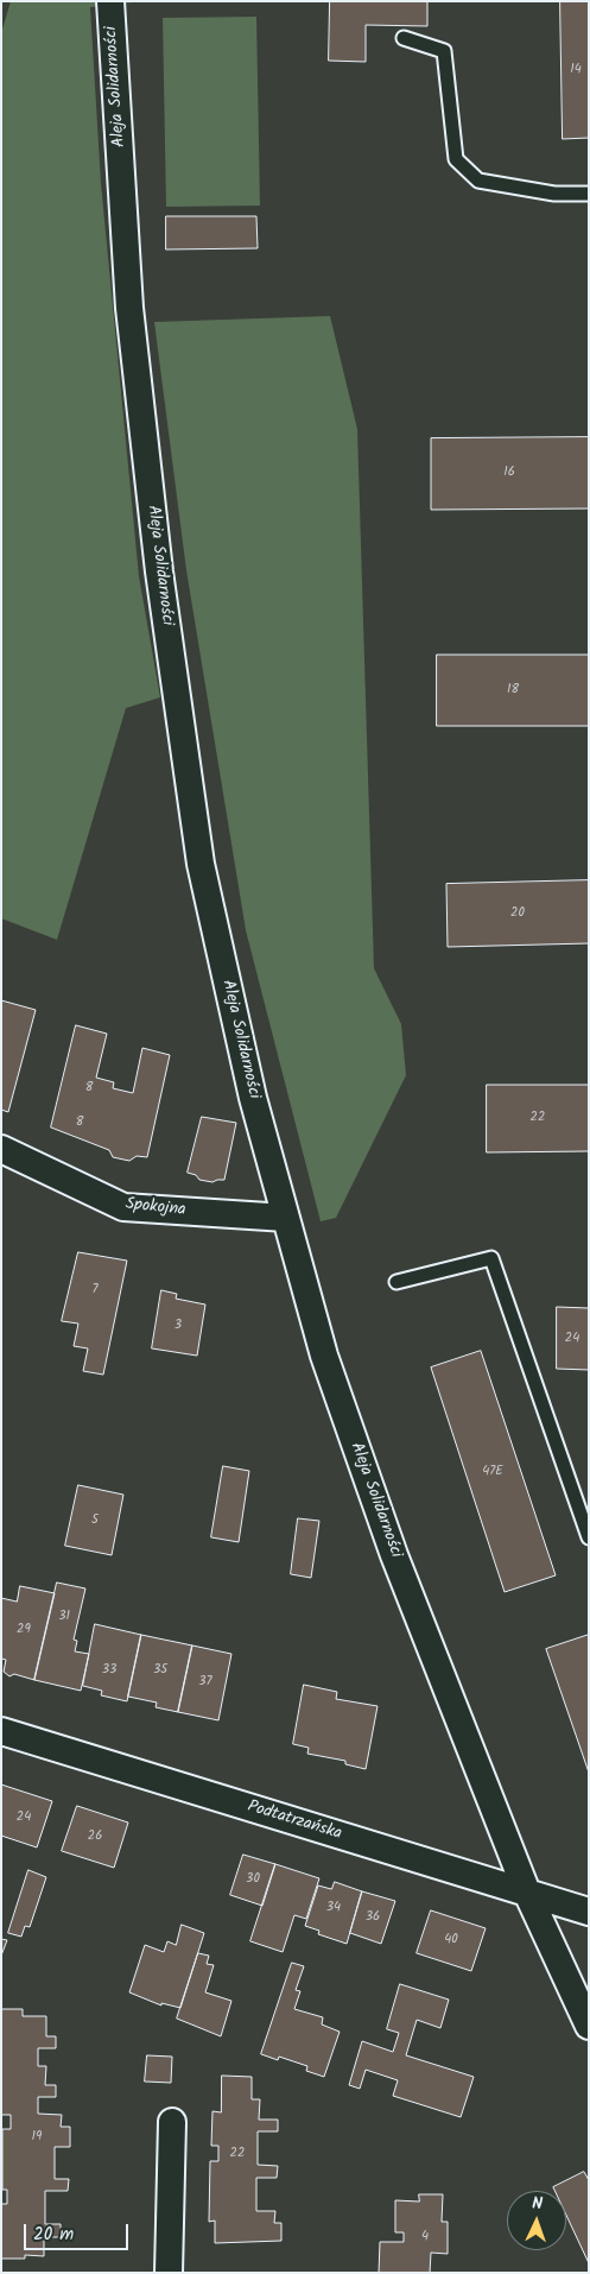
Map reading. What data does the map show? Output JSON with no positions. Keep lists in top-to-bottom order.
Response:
{
  "streets": {
    "street": ["Aleja Solidarności", "Spokojna", "Podtatrzańska"]
  },
  "crossings": [
    ["Aleja Solidarności", "Spokojna"],
    ["Aleja Solidarności", "Podtatrzańska"]
  ],
  "house_numbers": [
    "14",
    "16",
    "18",
    "20",
    "8",
    "22",
    "8",
    "7",
    "3",
    "24",
    "47E",
    "5",
    "31",
    "29",
    "33",
    "35",
    "37",
    "24",
    "26",
    "30",
    "34",
    "36",
    "40",
    "19",
    "22",
    "4"
  ],
  "scale_bar": "20 m",
  "north": "top"
}
